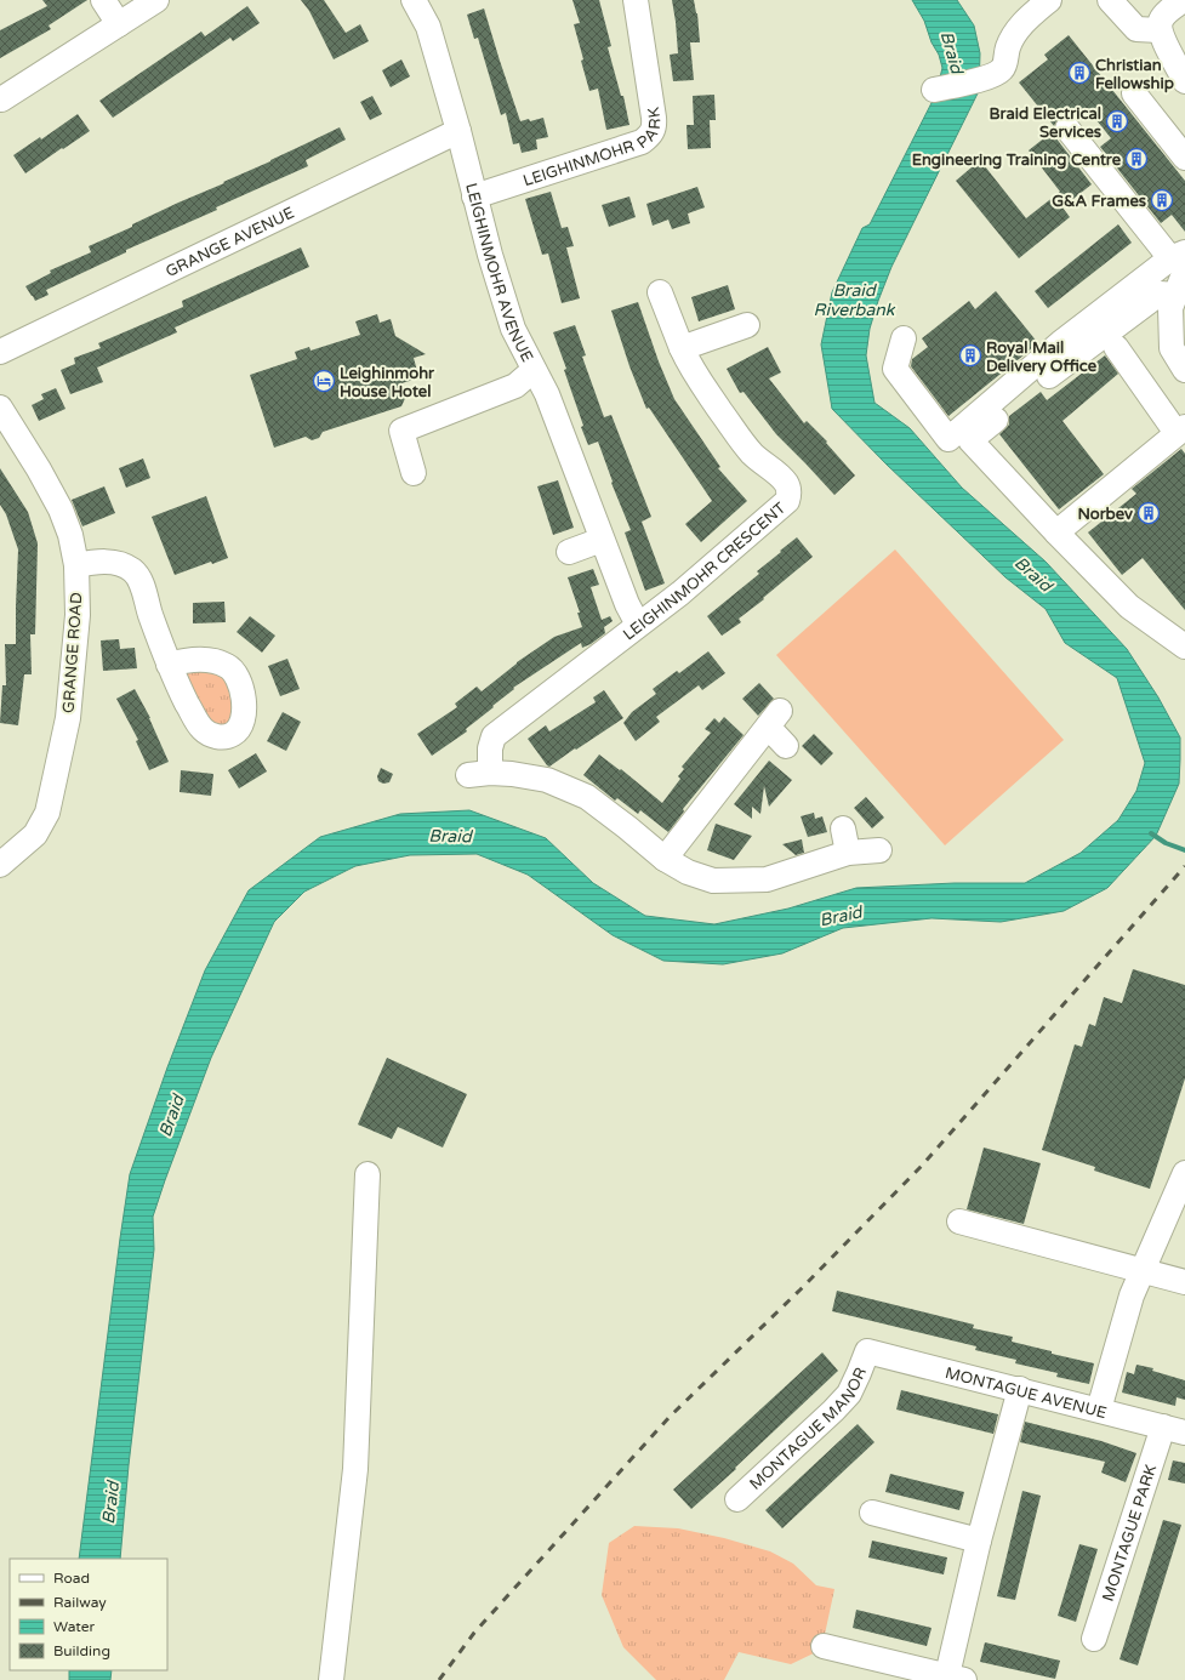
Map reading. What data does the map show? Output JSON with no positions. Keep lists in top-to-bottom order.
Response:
{
  "streets": {
    "street": [
      "LEIGHINMOHR PARK",
      "GRANGE AVENUE",
      "LEIGHINMOHR AVENUE",
      "LEIGHINMOHR CRESCENT",
      "GRANGE ROAD",
      "MONTAGUE AVENUE",
      "MONTAGUE MANOR",
      "MONTAGUE PARK"
    ]
  },
  "crossings": [
    ["LEIGHINMOHR PARK", "LEIGHINMOHR AVENUE"],
    ["GRANGE AVENUE", "LEIGHINMOHR AVENUE"],
    ["LEIGHINMOHR AVENUE", "LEIGHINMOHR CRESCENT"],
    ["MONTAGUE AVENUE", "MONTAGUE MANOR"],
    ["MONTAGUE AVENUE", "MONTAGUE PARK"]
  ],
  "water": ["Braid", "Braid Riverbank"],
  "places": {
    "building": [
      "Christian Fellowship",
      "Braid Electrical Services",
      "Engineering Training Centre",
      "G&A Frames",
      "Royal Mail Delivery Office",
      "Norbev"
    ],
    "hotel": ["Leighinmohr House Hotel"]
  },
  "legend": [
    "Road",
    "Railway",
    "Water",
    "Building"
  ]
}
